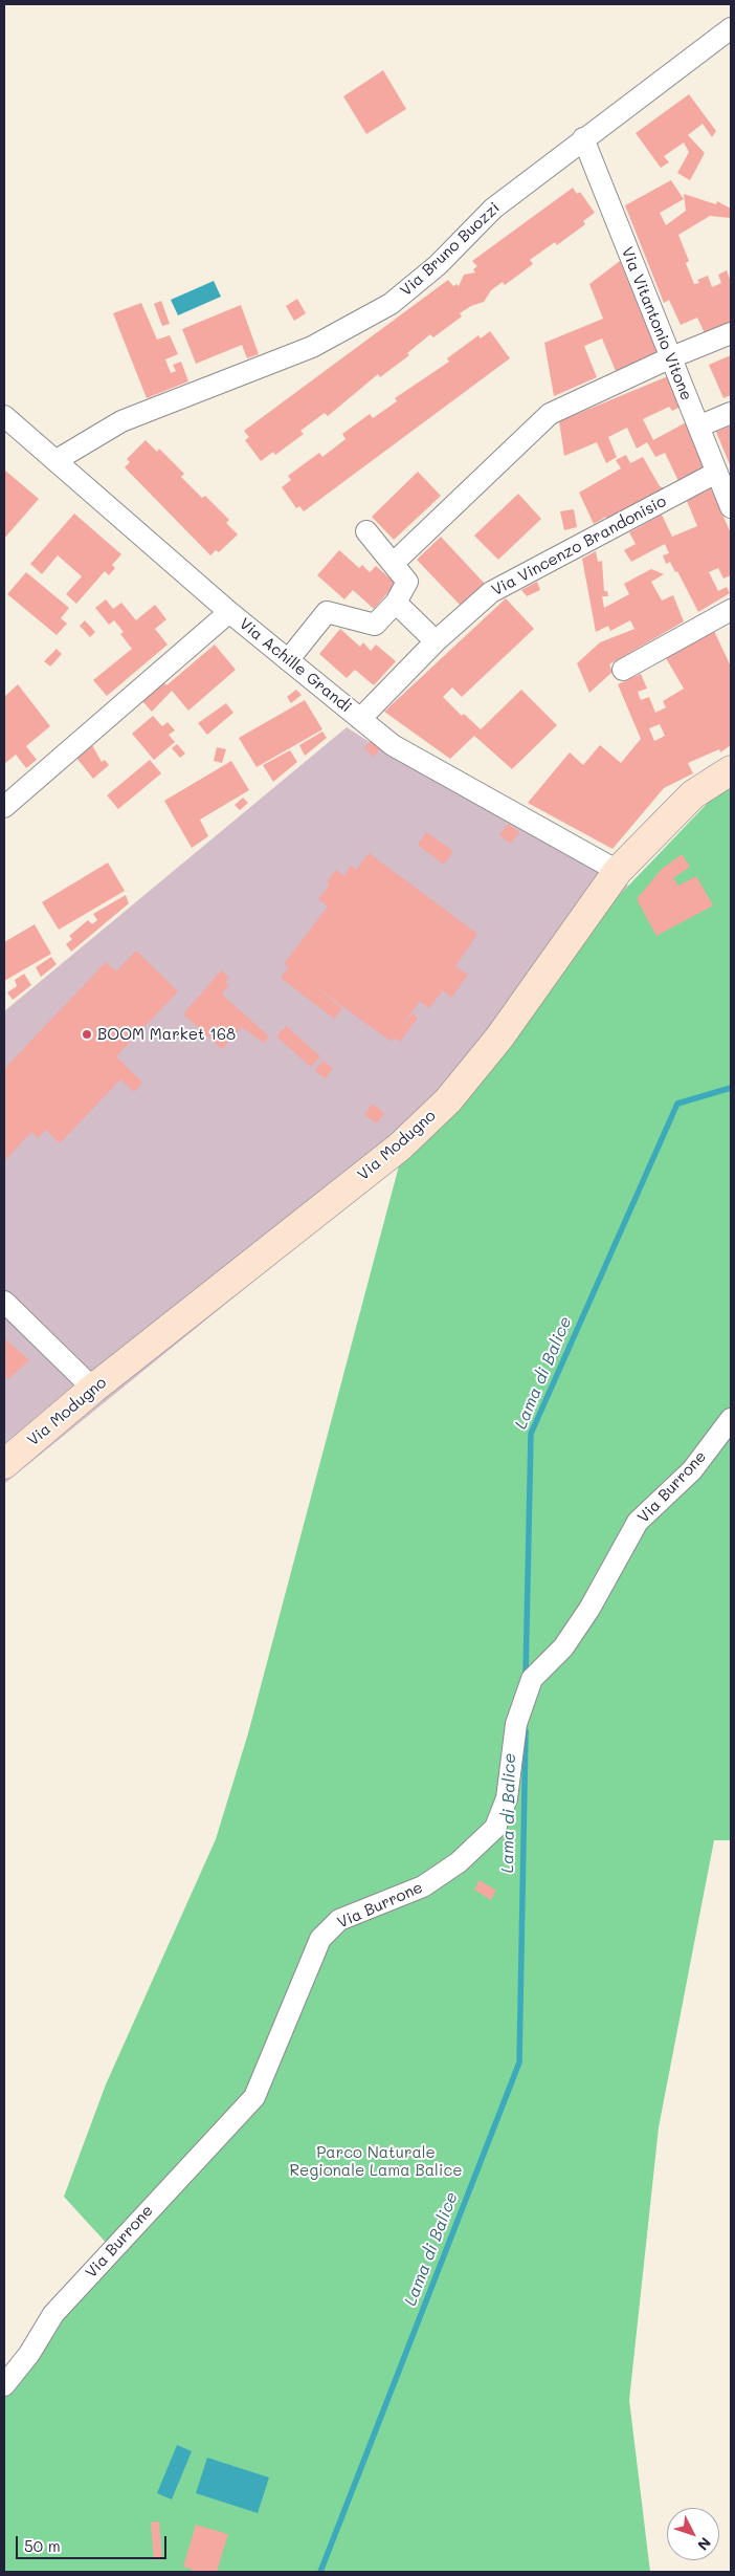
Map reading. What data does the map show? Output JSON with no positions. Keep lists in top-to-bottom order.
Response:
{
  "streets": {
    "street": [
      "Via Bruno Buozzi",
      "Via Vitantonio Vitone",
      "Via Vincenzo Brandonisio",
      "Via Achille Grandi",
      "Via Modugno",
      "Via Burrone"
    ]
  },
  "crossings": [
    ["Via Bruno Buozzi", "Via Vitantonio Vitone"],
    ["Via Bruno Buozzi", "Via Achille Grandi"],
    ["Via Vitantonio Vitone", "Via Vincenzo Brandonisio"],
    ["Via Vincenzo Brandonisio", "Via Achille Grandi"],
    ["Via Achille Grandi", "Via Modugno"]
  ],
  "water": ["Lama di Balice"],
  "parks": ["Parco Naturale Regionale Lama Balice"],
  "places": ["BOOM Market 168"],
  "scale_bar": "50 m",
  "north": "bottom right"
}
